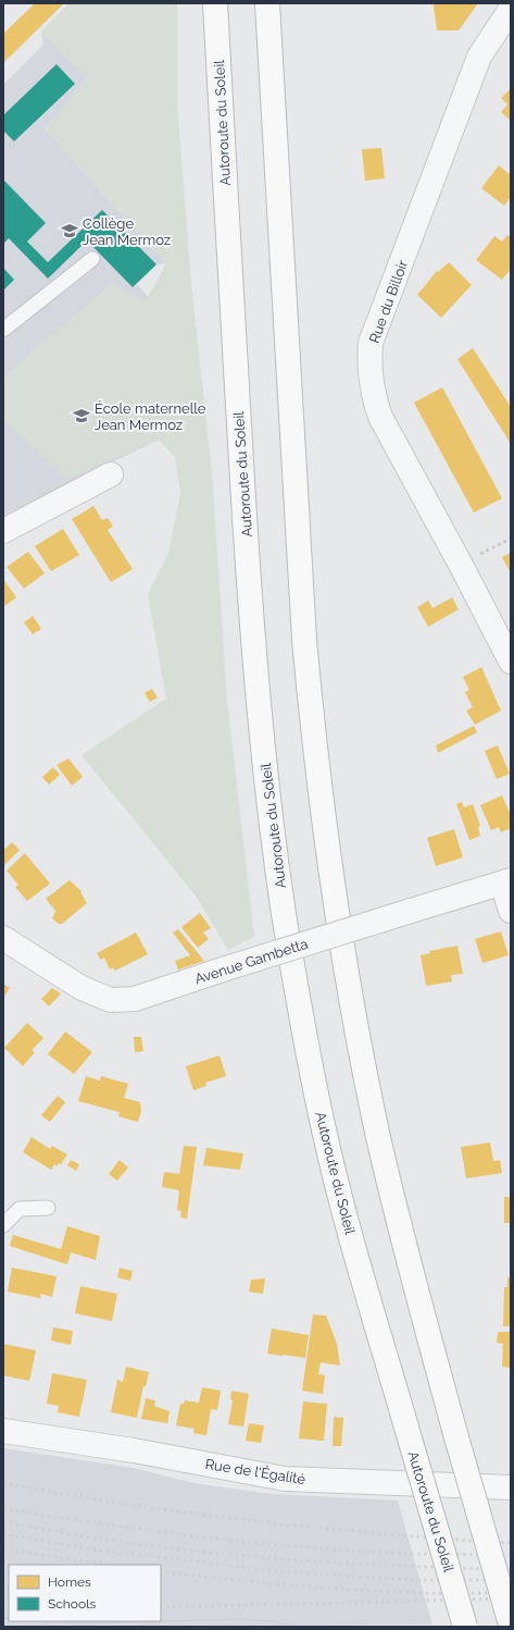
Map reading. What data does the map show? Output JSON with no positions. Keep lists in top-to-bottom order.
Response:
{
  "streets": {
    "highway": ["Autoroute du Soleil"],
    "street": ["Rue du Billoir", "Avenue Gambetta", "Rue de l'Égalité"]
  },
  "places": {
    "school or university": ["Collège Jean Mermoz", "École maternelle Jean Mermoz"]
  },
  "legend": ["Homes", "Schools"]
}
